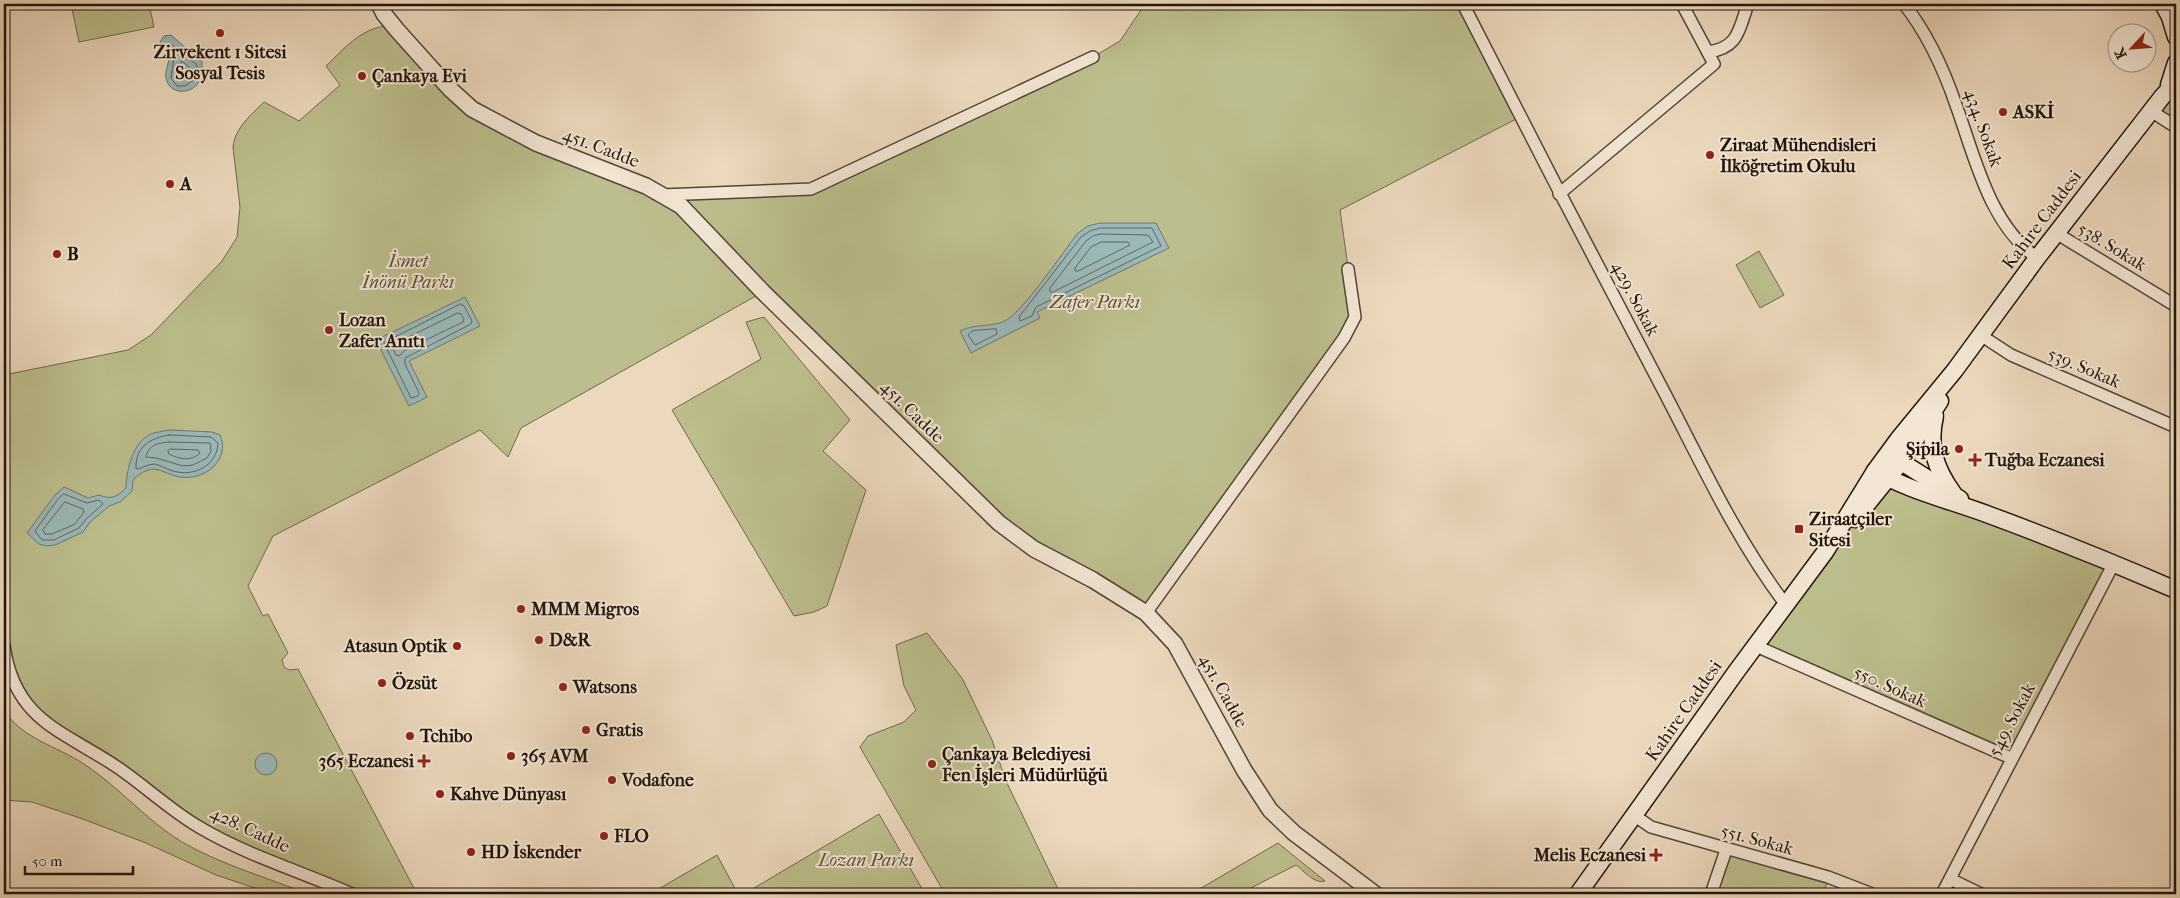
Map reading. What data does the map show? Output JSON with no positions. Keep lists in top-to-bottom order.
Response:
{
  "streets": {
    "main road": ["Kahire Caddesi"],
    "street": [
      "434. Sokak",
      "451. Cadde",
      "538. Sokak",
      "429. Sokak",
      "539. Sokak",
      "550. Sokak",
      "549. Sokak",
      "428. Cadde",
      "551. Sokak"
    ]
  },
  "crossings": [
    ["434. Sokak", "Kahire Caddesi"],
    ["Kahire Caddesi", "538. Sokak"],
    ["Kahire Caddesi", "429. Sokak"],
    ["Kahire Caddesi", "539. Sokak"],
    ["Kahire Caddesi", "550. Sokak"],
    ["Kahire Caddesi", "551. Sokak"],
    ["550. Sokak", "549. Sokak"]
  ],
  "parks": ["İsmet İnönü Parkı", "Zafer Parkı", "Lozan Parkı"],
  "places": {
    "other": [
      "Zirvekent 1 Sitesi Sosyal Tesis",
      "Çankaya Evi",
      "ASKİ",
      "Ziraat Mühendisleri İlköğretim Okulu",
      "A",
      "B",
      "Lozan Zafer Anıtı",
      "Şipila",
      "MMM Migros",
      "D&R",
      "Atasun Optik",
      "Özsüt",
      "Watsons",
      "Gratis",
      "Tchibo",
      "365 AVM",
      "Çankaya Belediyesi Fen İşleri Müdürlüğü",
      "Vodafone",
      "Kahve Dünyası",
      "FLO",
      "HD İskender"
    ],
    "health": ["Tuğba Eczanesi", "365 Eczanesi", "Melis Eczanesi"],
    "transit": ["Ziraatçiler Sitesi"]
  },
  "scale_bar": "50 m",
  "north": "bottom left"
}
